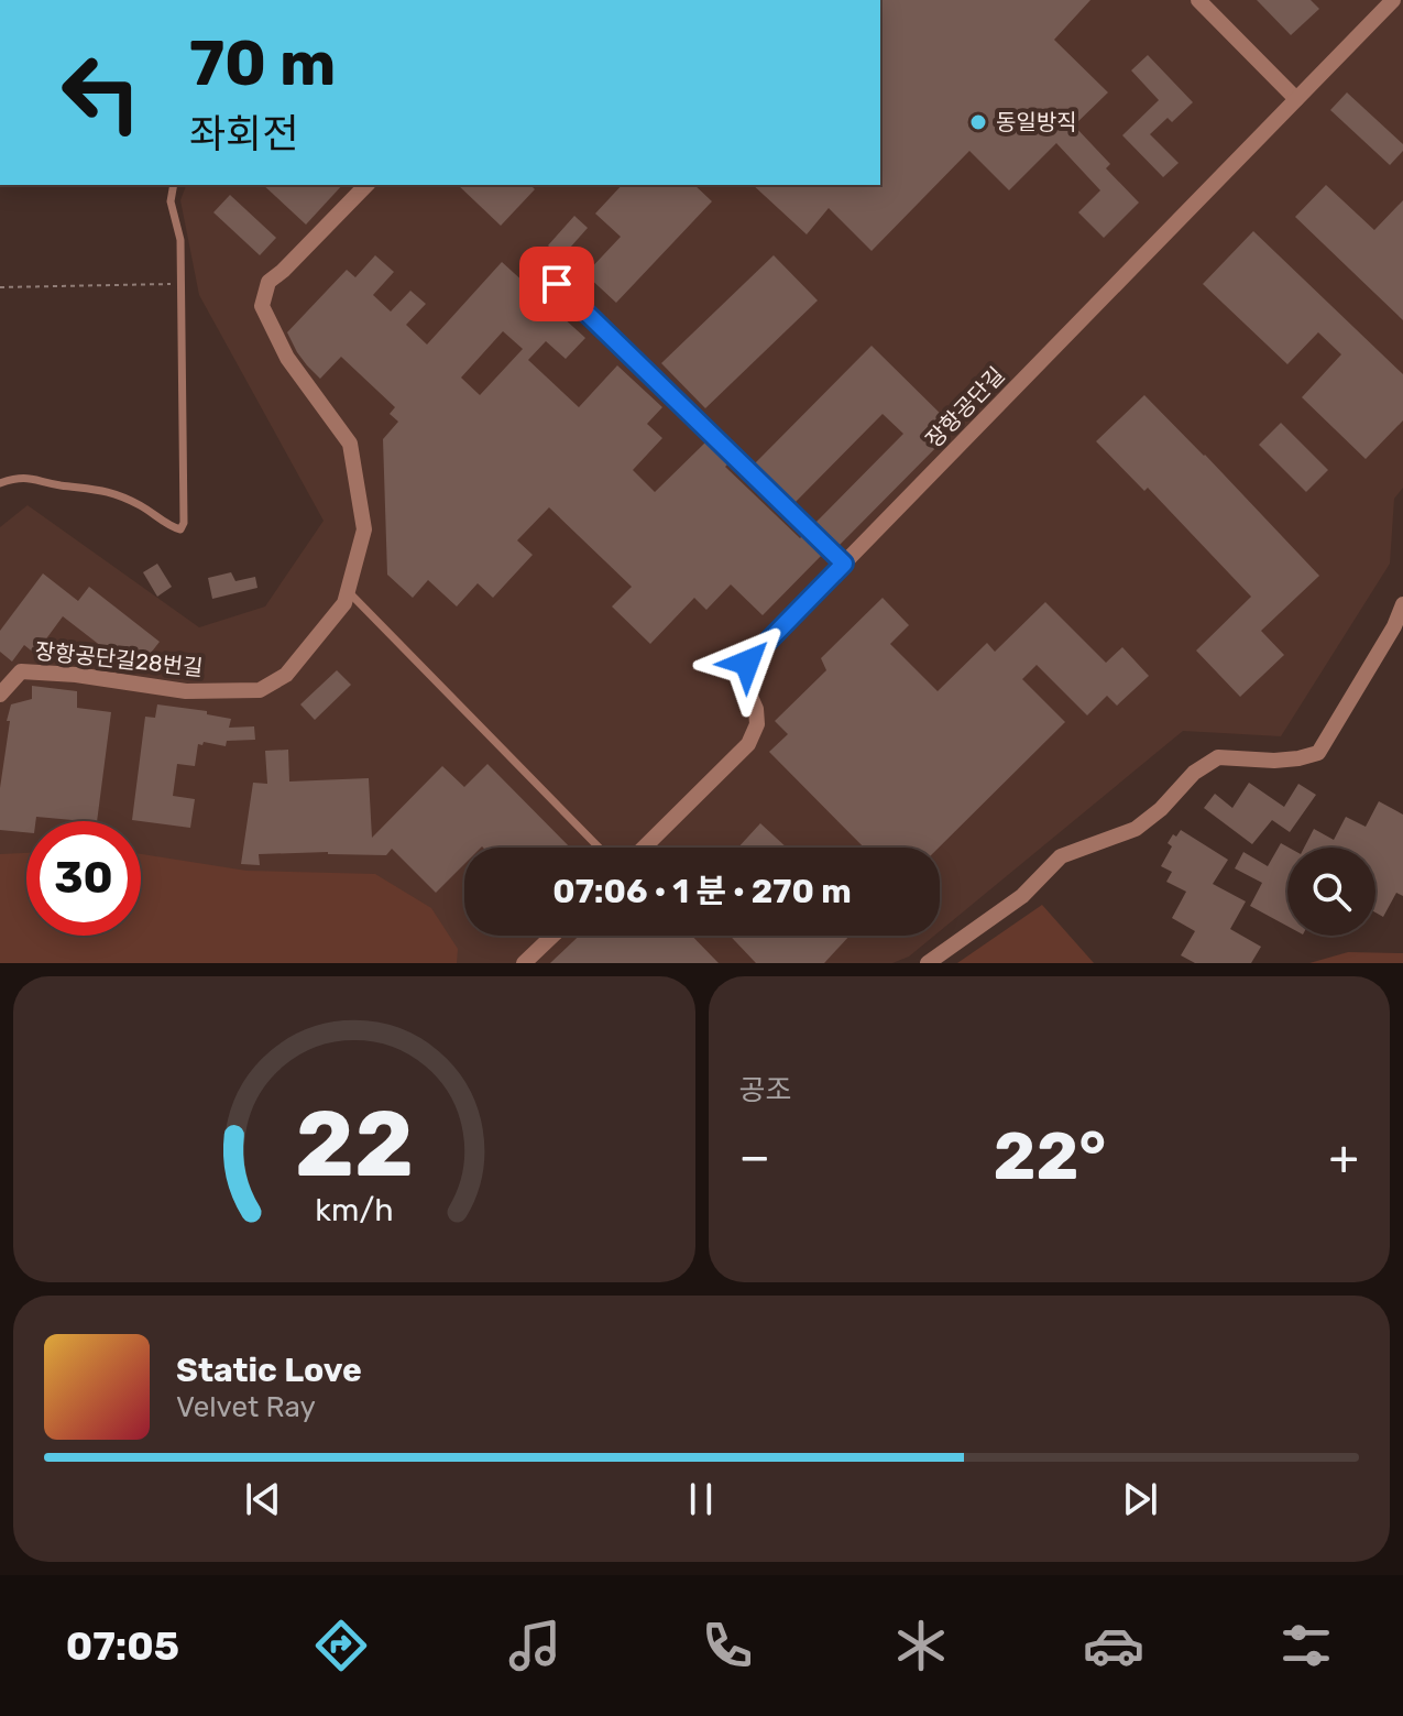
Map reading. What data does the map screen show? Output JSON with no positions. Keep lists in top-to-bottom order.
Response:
{
  "streets": {
    "street": ["장항공단길", "장항공단길28번길"]
  },
  "places": ["동일방직"],
  "page": {
    "turn": ["70 m", "좌회전"],
    "limit": "30",
    "trip": "07:06 · 1 분 · 270 m",
    "tile": "공조",
    "heat": ["−", "22°", "+"],
    "song": ["Static Love", "Velvet Ray"],
    "tabs": "07:05",
    "gauge": ["22", "km/h"]
  }
}
